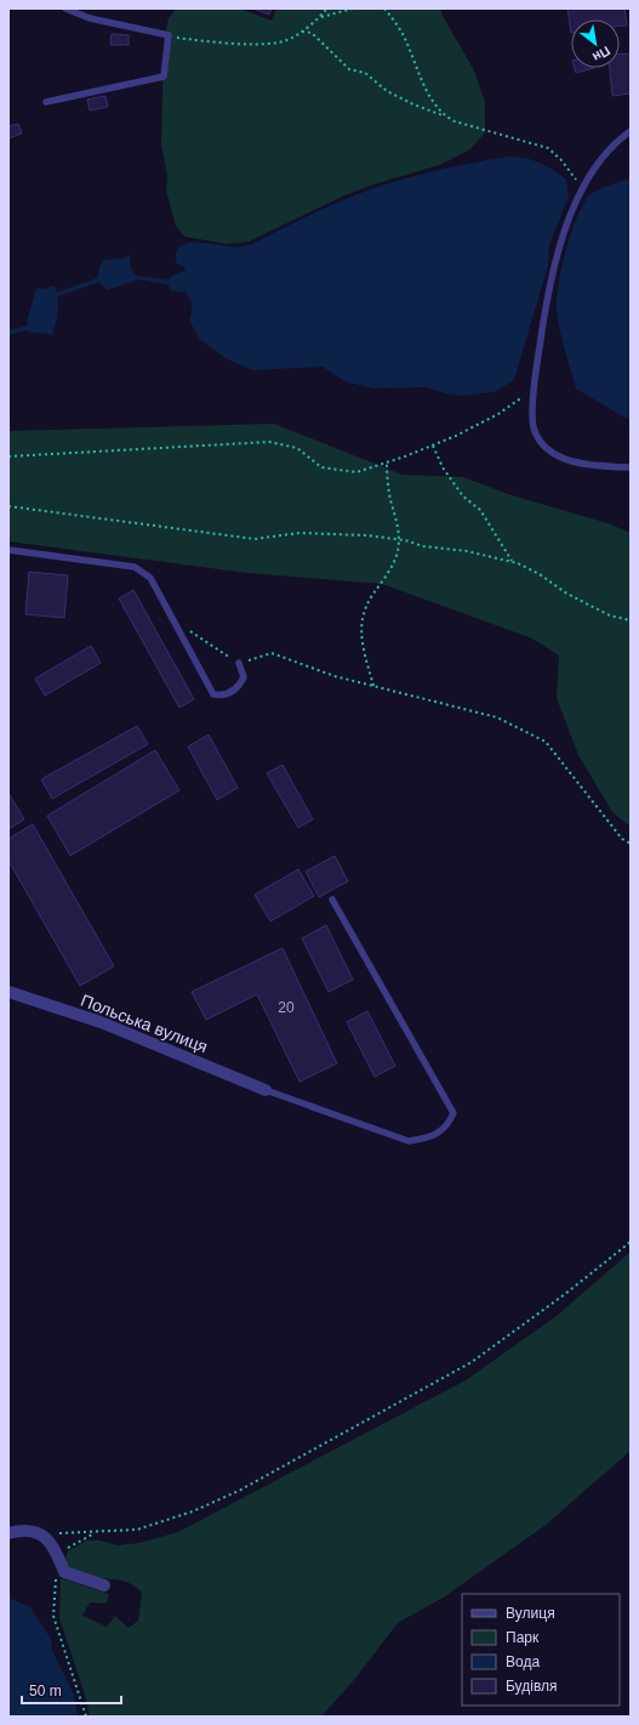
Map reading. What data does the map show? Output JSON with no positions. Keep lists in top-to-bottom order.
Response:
{
  "streets": {
    "street": ["Польська вулиця"]
  },
  "house_numbers": ["20"],
  "legend": [
    "Вулиця",
    "Парк",
    "Вода",
    "Будівля"
  ],
  "scale_bar": "50 m",
  "north": "bottom right"
}
